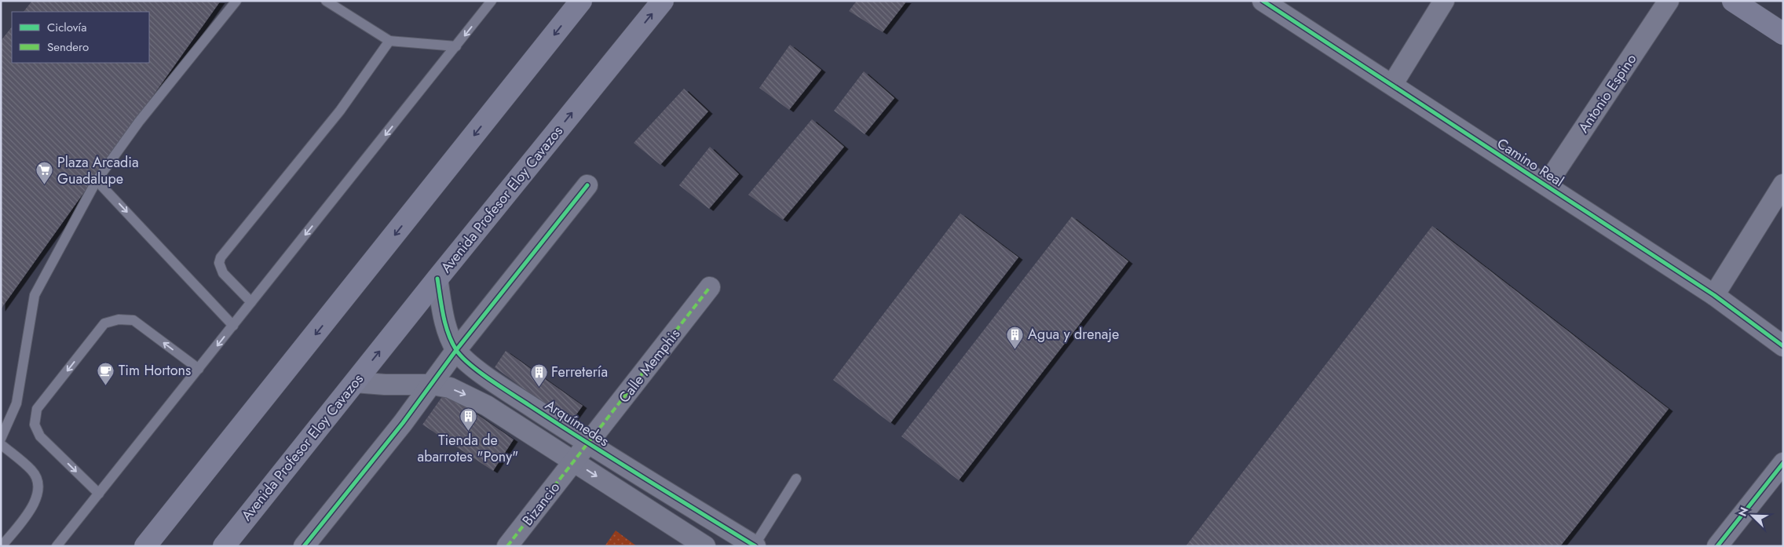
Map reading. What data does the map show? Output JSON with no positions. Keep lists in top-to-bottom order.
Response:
{
  "streets": {
    "main road": ["Avenida Profesor Eloy Cavazos"],
    "street": [
      "Antonio Espino",
      "Camino Real",
      "Calle Memphis",
      "Arquímedes",
      "Bizancio"
    ]
  },
  "crossings": [
    ["Antonio Espino", "Camino Real"],
    ["Avenida Profesor Eloy Cavazos", "Arquímedes"],
    ["Calle Memphis", "Arquímedes"],
    ["Calle Memphis", "Bizancio"]
  ],
  "places": {
    "supermarket": ["Plaza Arcadia Guadalupe"],
    "building": ["Agua y drenaje", "Ferretería", "Tienda de abarrotes \"Pony\""],
    "cafe": ["Tim Hortons"]
  },
  "legend": ["Ciclovía", "Sendero"],
  "north": "top left"
}
